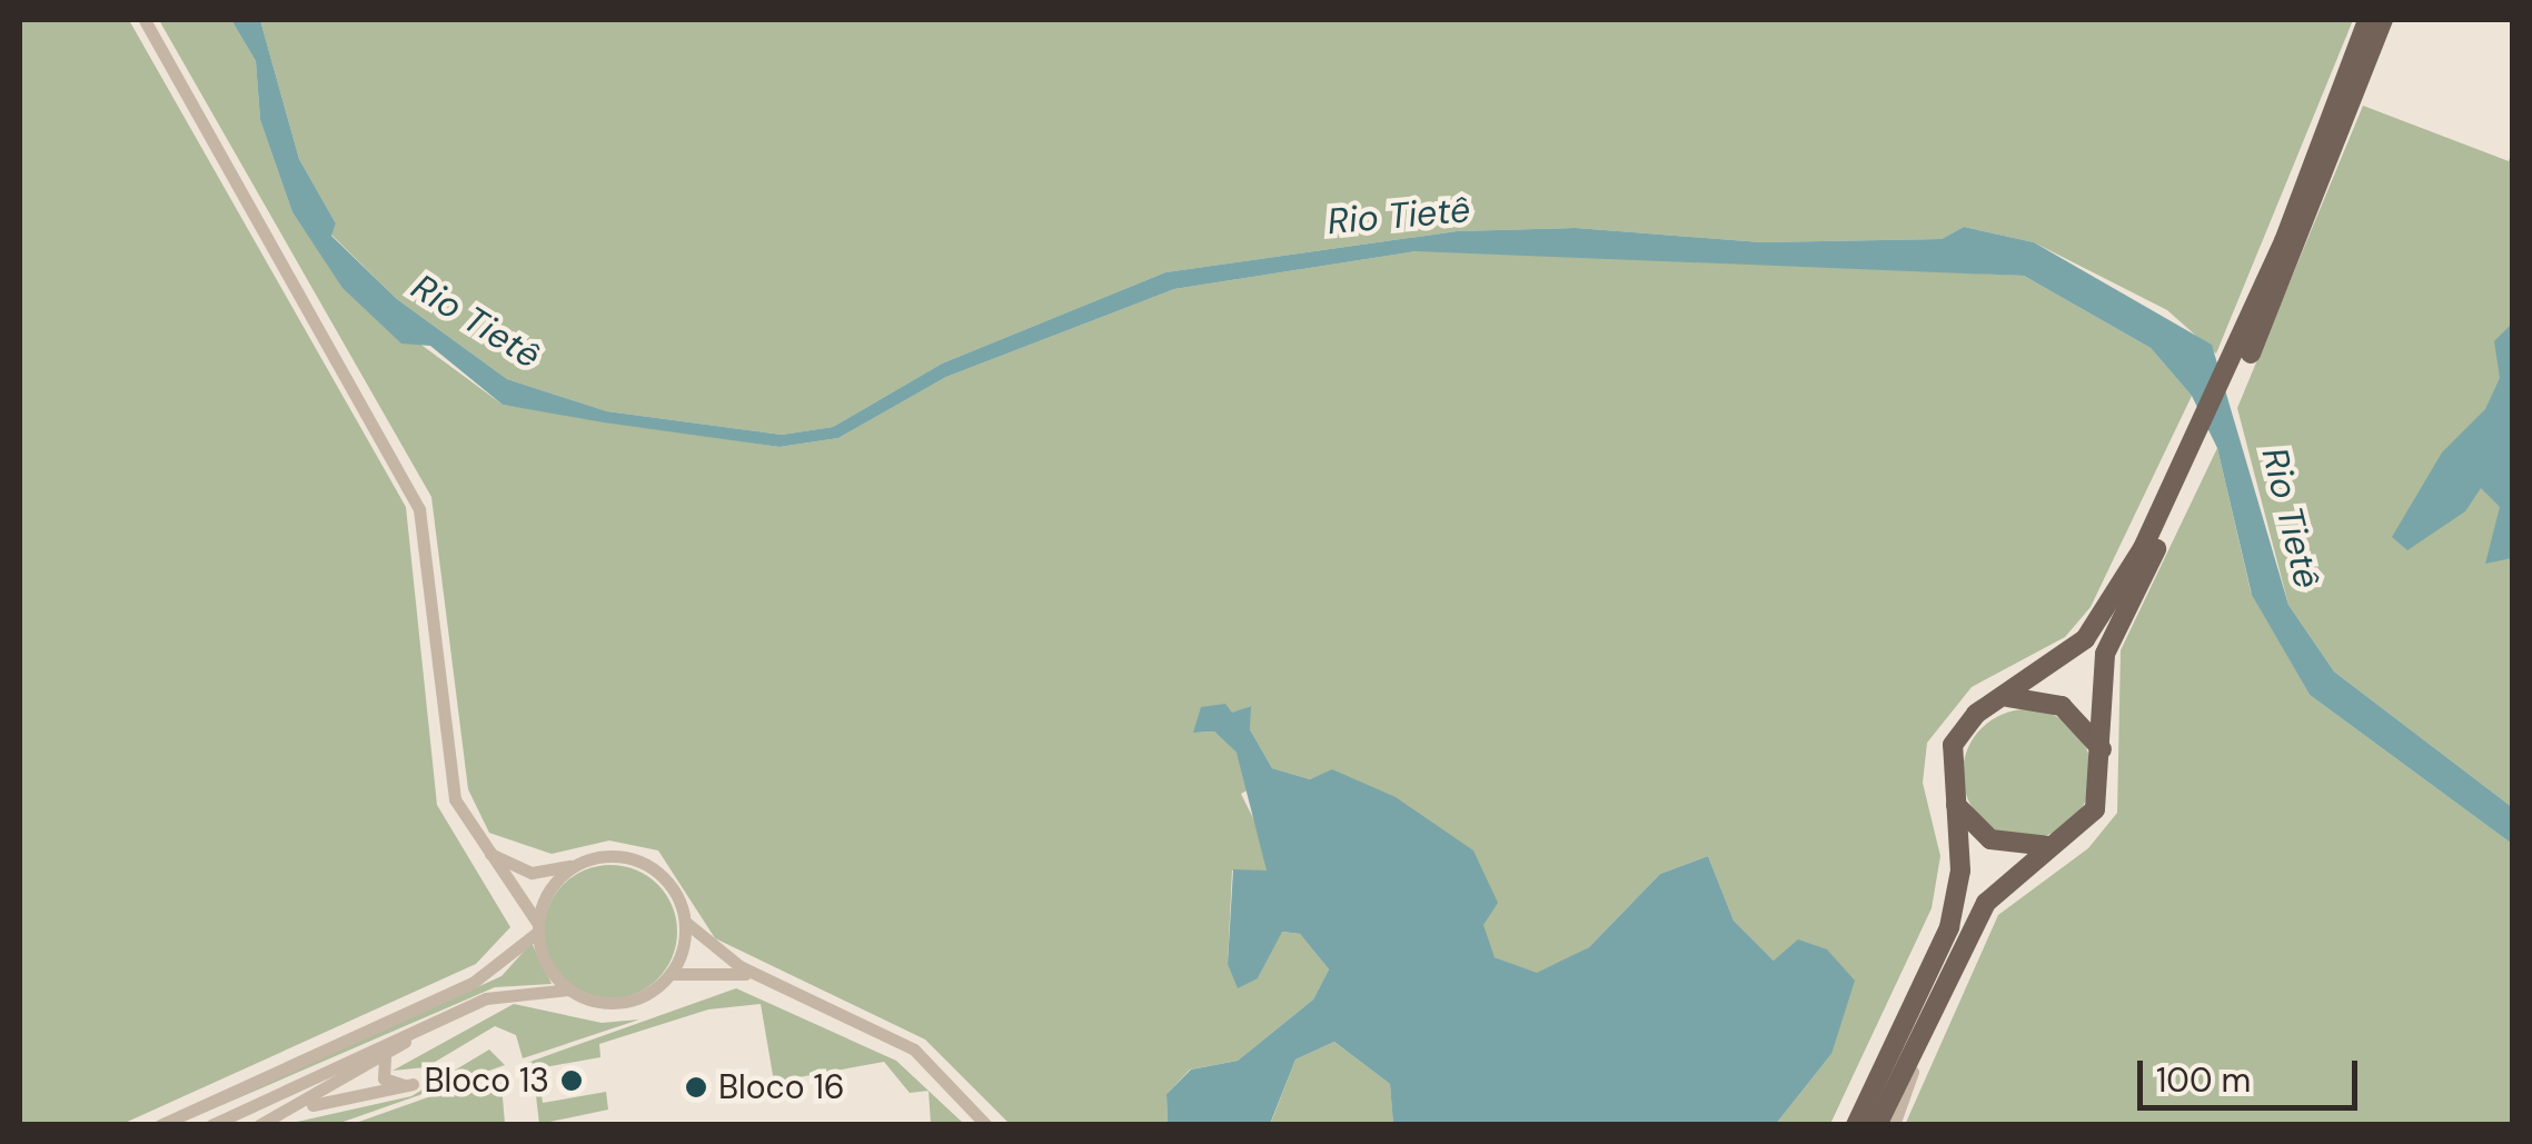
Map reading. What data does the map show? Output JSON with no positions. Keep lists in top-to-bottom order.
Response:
{
  "water": ["Rio Tietê"],
  "places": ["Bloco 13", "Bloco 16"],
  "scale_bar": "100 m"
}
